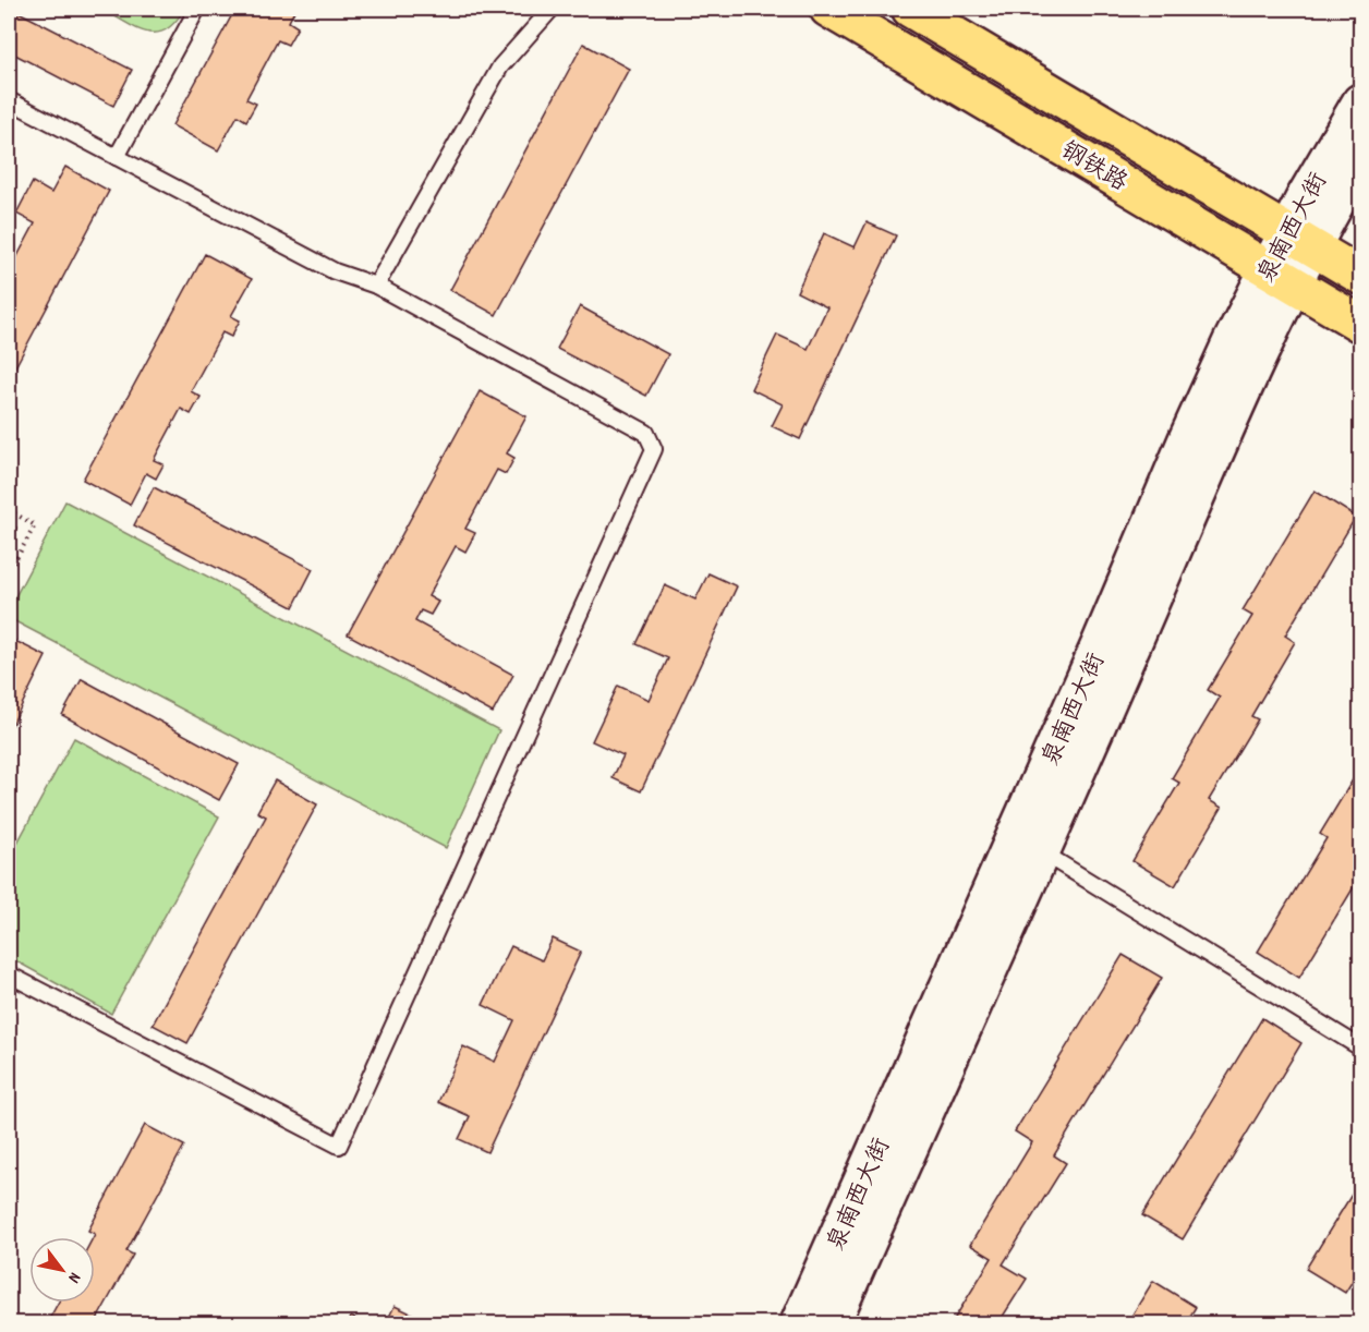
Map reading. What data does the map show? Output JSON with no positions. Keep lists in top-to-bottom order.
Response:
{
  "streets": {
    "main road": ["钢铁路", "泉南西大街"]
  },
  "crossings": [
    ["钢铁路", "泉南西大街"]
  ],
  "north": "bottom right"
}
